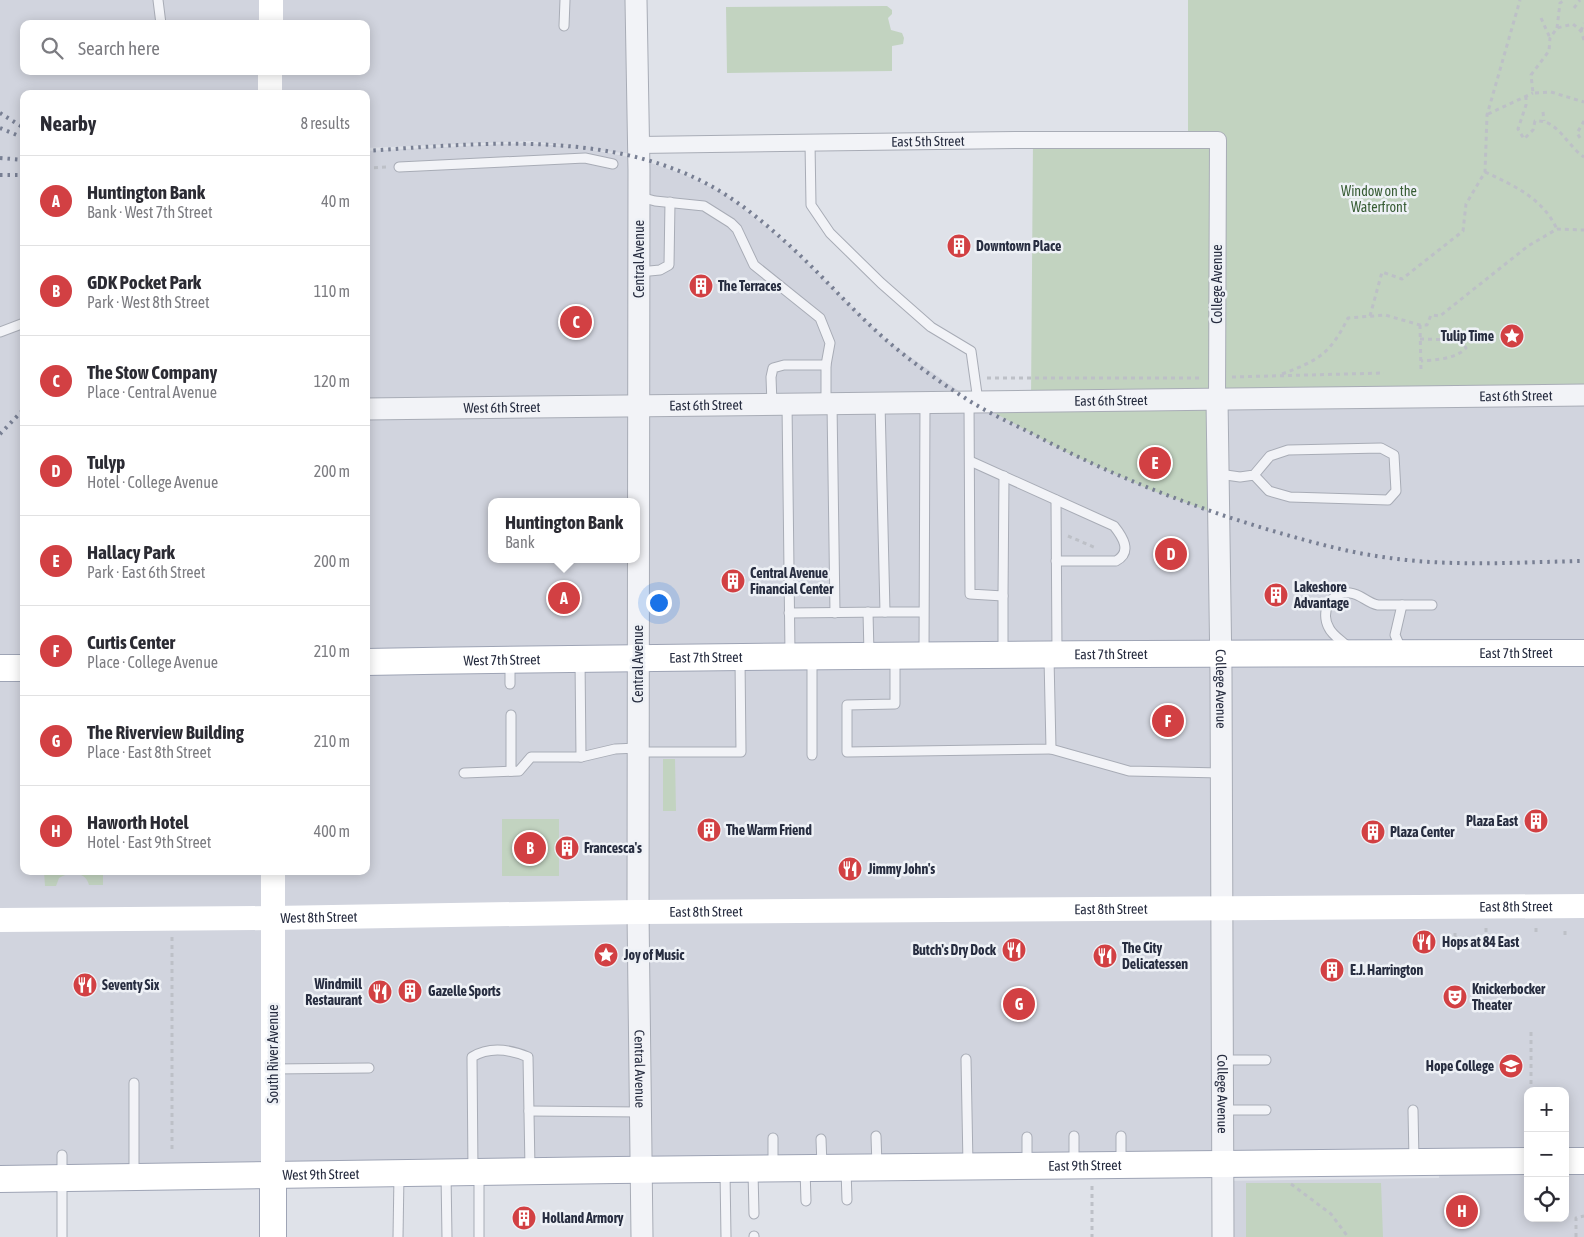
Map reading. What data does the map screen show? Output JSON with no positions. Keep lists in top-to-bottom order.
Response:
{
  "streets": {
    "main road": [
      "East 7th Street",
      "West 7th Street",
      "East 8th Street",
      "West 8th Street",
      "South River Avenue",
      "East 9th Street",
      "West 9th Street"
    ],
    "street": [
      "East 5th Street",
      "Central Avenue",
      "College Avenue",
      "East 6th Street",
      "West 6th Street"
    ]
  },
  "crossings": [
    ["East 5th Street", "Central Avenue"],
    ["East 5th Street", "College Avenue"],
    ["Central Avenue", "East 6th Street"],
    ["Central Avenue", "West 6th Street"],
    ["Central Avenue", "East 7th Street"],
    ["Central Avenue", "West 7th Street"],
    ["Central Avenue", "East 8th Street"],
    ["Central Avenue", "West 8th Street"],
    ["Central Avenue", "East 9th Street"],
    ["Central Avenue", "West 9th Street"],
    ["College Avenue", "East 6th Street"],
    ["College Avenue", "East 7th Street"],
    ["College Avenue", "East 8th Street"],
    ["College Avenue", "East 9th Street"],
    ["East 6th Street", "West 6th Street"],
    ["East 7th Street", "West 7th Street"],
    ["East 8th Street", "West 8th Street"],
    ["West 8th Street", "South River Avenue"],
    ["South River Avenue", "West 9th Street"],
    ["East 9th Street", "West 9th Street"]
  ],
  "parks": ["Window on the Waterfront"],
  "places": {
    "building": [
      "Downtown Place",
      "The Terraces",
      "Central Avenue Financial Center",
      "Lakeshore Advantage",
      "Plaza East",
      "The Warm Friend",
      "Plaza Center",
      "Francesca's",
      "E.J. Harrington",
      "Gazelle Sports",
      "Holland Armory"
    ],
    "place": ["Tulip Time", "Joy of Music"],
    "restaurant": [
      "Jimmy John's",
      "Hops at 84 East",
      "Butch's Dry Dock",
      "The City Delicatessen",
      "Seventy Six",
      "Windmill Restaurant"
    ],
    "theatre": ["Knickerbocker Theater"],
    "school or university": ["Hope College"]
  },
  "page": {
    "search": "Search here",
    "heading": ["Nearby", "8 results"],
    "list": [
      {
        "mark": "A",
        "name": "Huntington Bank",
        "note": "Bank · West 7th Street",
        "value": "40 m"
      },
      {
        "mark": "B",
        "name": "GDK Pocket Park",
        "note": "Park · West 8th Street",
        "value": "110 m"
      },
      {
        "mark": "C",
        "name": "The Stow Company",
        "note": "Place · Central Avenue",
        "value": "120 m"
      },
      {
        "mark": "D",
        "name": "Tulyp",
        "note": "Hotel · College Avenue",
        "value": "200 m"
      },
      {
        "mark": "E",
        "name": "Hallacy Park",
        "note": "Park · East 6th Street",
        "value": "200 m"
      },
      {
        "mark": "F",
        "name": "Curtis Center",
        "note": "Place · College Avenue",
        "value": "210 m"
      },
      {
        "mark": "G",
        "name": "The Riverview Building",
        "note": "Place · East 8th Street",
        "value": "210 m"
      },
      {
        "mark": "H",
        "name": "Haworth Hotel",
        "note": "Hotel · East 9th Street",
        "value": "400 m"
      }
    ],
    "pins": [
      "C",
      "E",
      "D",
      "A",
      "F",
      "B",
      "G",
      "H"
    ],
    "popup": ["Huntington Bank", "Bank"],
    "map_buttons": ["+", "−"]
  }
}
